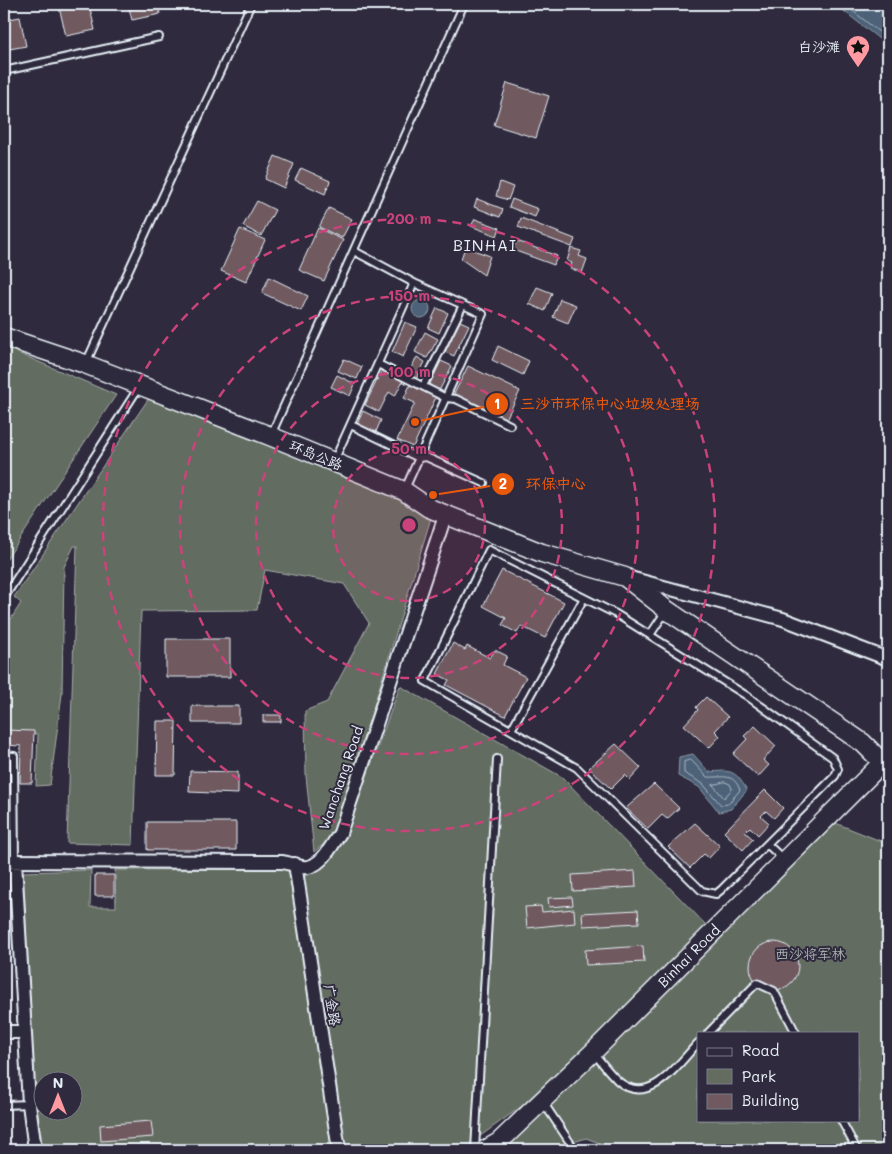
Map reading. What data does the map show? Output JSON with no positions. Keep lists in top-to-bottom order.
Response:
{
  "streets": {
    "street": [
      "环岛公路",
      "Wanchang Road",
      "Binhai Road",
      "广金路"
    ]
  },
  "crossings": [
    ["环岛公路", "Wanchang Road"],
    ["Wanchang Road", "广金路"]
  ],
  "districts": ["BINHAI"],
  "parks": ["西沙将军林"],
  "places": {
    "place": ["白沙滩"],
    "other": ["三沙市环保中心垃圾处理场", "环保中心"]
  },
  "legend": ["Road", "Park", "Building"],
  "north": "top",
  "rings": [
    "200 m",
    "150 m",
    "100 m",
    "50 m"
  ]
}
